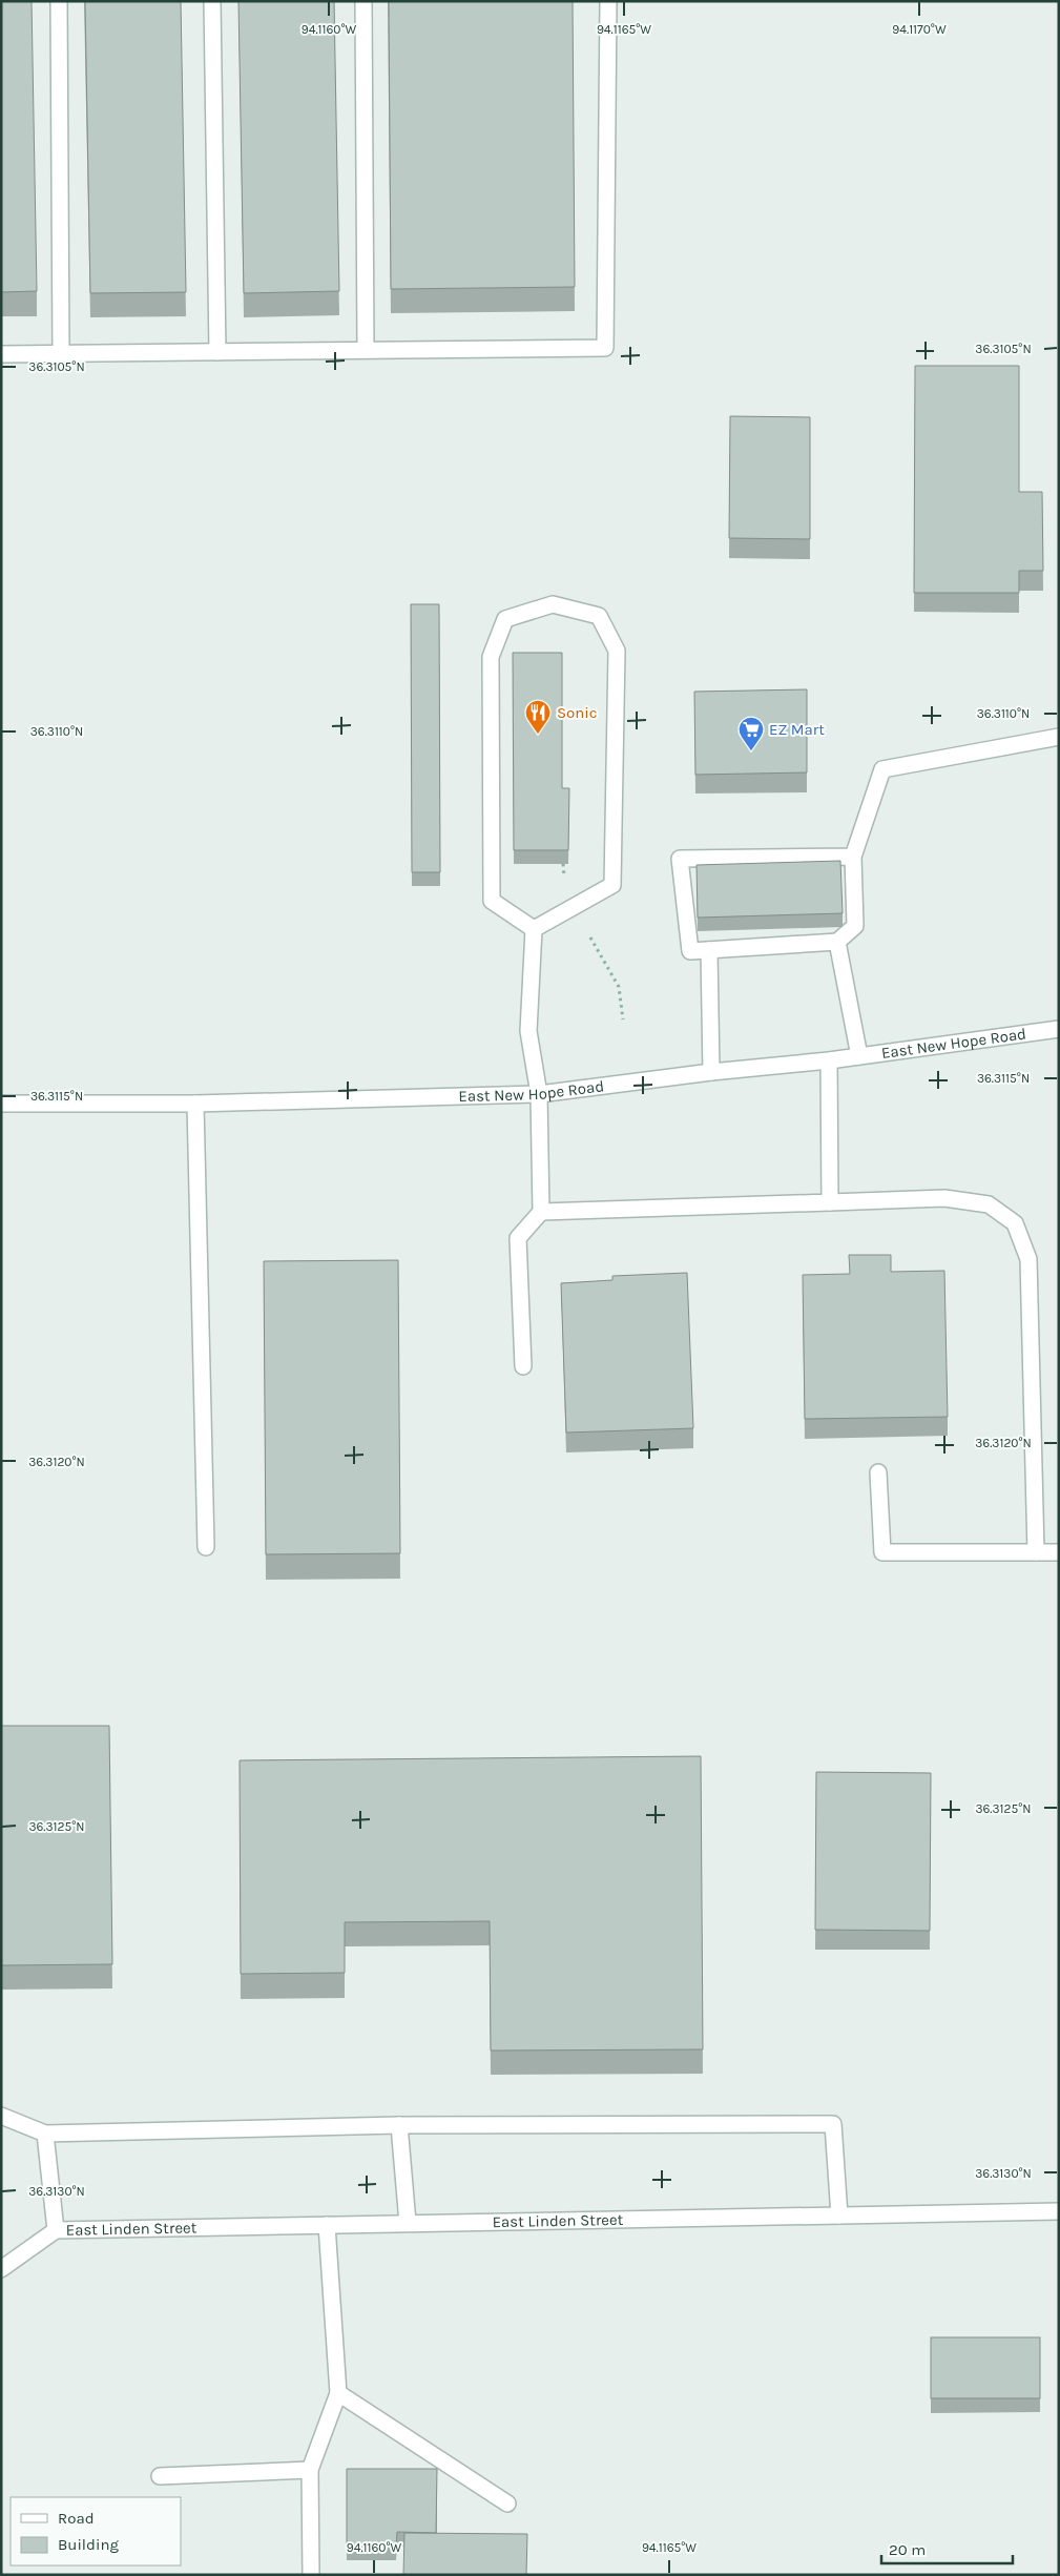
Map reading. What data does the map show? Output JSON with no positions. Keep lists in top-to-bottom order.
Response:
{
  "streets": {
    "street": ["East New Hope Road", "East Linden Street"]
  },
  "places": {
    "restaurant": ["Sonic"],
    "supermarket": ["EZ Mart"]
  },
  "legend": ["Road", "Building"],
  "scale_bar": "20 m",
  "coordinates": [
    "94.1160°W",
    "94.1165°W",
    "94.1170°W",
    "36.3105°N",
    "36.3110°N",
    "36.3115°N",
    "36.3120°N",
    "36.3125°N",
    "36.3130°N"
  ]
}
